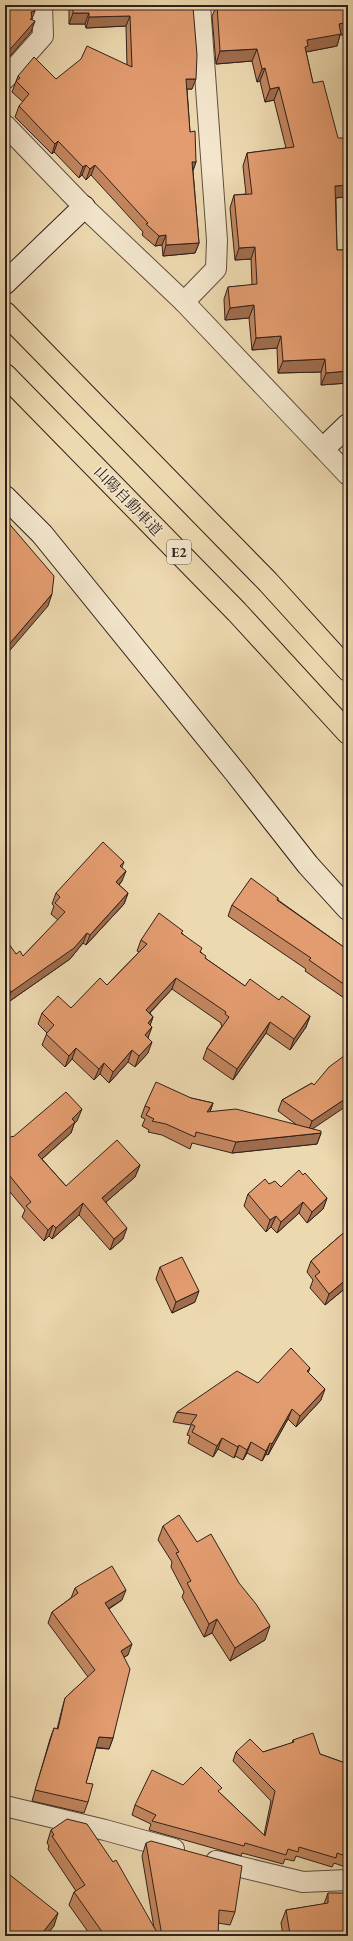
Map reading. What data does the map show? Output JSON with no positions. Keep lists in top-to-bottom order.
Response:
{
  "streets": {
    "highway": ["山陽自動車道", "E2"]
  }
}
